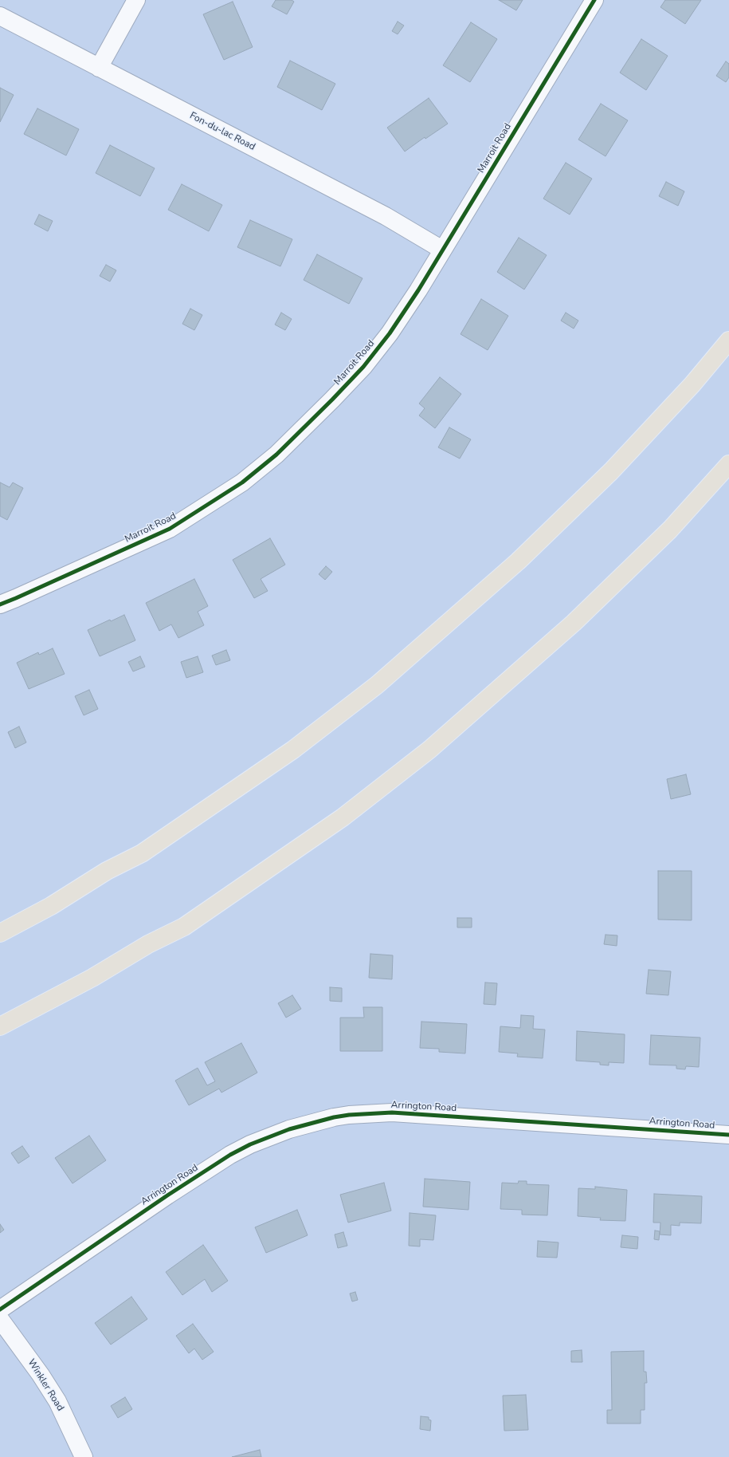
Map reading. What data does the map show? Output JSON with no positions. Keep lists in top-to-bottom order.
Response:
{
  "streets": {
    "street": [
      "Fon-du-lac Road",
      "Marroit Road",
      "Arrington Road",
      "Winkler Road"
    ]
  },
  "crossings": [
    ["Fon-du-lac Road", "Marroit Road"]
  ]
}
